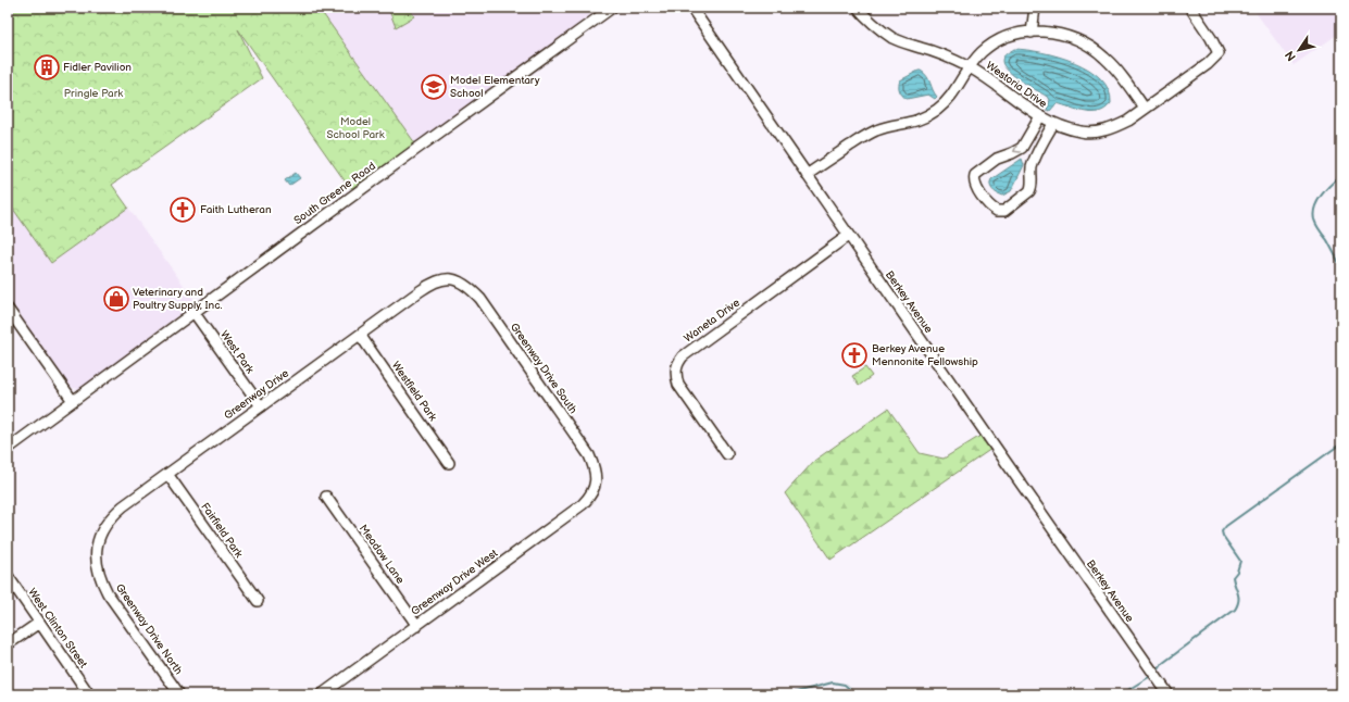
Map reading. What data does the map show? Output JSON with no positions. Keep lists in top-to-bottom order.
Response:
{
  "streets": {
    "street": [
      "Westoria Drive",
      "South Greene Road",
      "Berkey Avenue",
      "Waneta Drive",
      "West Park",
      "Greenway Drive South",
      "Westfield Park",
      "Greenway Drive",
      "Fairfield Park",
      "Meadow Lane",
      "Greenway Drive West",
      "West Clinton Street",
      "Greenway Drive North"
    ]
  },
  "crossings": [
    ["South Greene Road", "West Park"],
    ["Berkey Avenue", "Waneta Drive"],
    ["West Park", "Greenway Drive"],
    ["Greenway Drive South", "Greenway Drive"],
    ["Greenway Drive South", "Greenway Drive West"],
    ["Westfield Park", "Greenway Drive"],
    ["Greenway Drive", "Fairfield Park"],
    ["Greenway Drive", "Greenway Drive North"],
    ["Meadow Lane", "Greenway Drive West"]
  ],
  "parks": ["Pringle Park", "Model School Park"],
  "places": {
    "building": ["Fidler Pavilion"],
    "school or university": ["Model Elementary School"],
    "church": ["Faith Lutheran", "Berkey Avenue Mennonite Fellowship"],
    "shop": ["Veterinary and Poultry Supply, Inc."]
  },
  "north": "bottom left"
}
